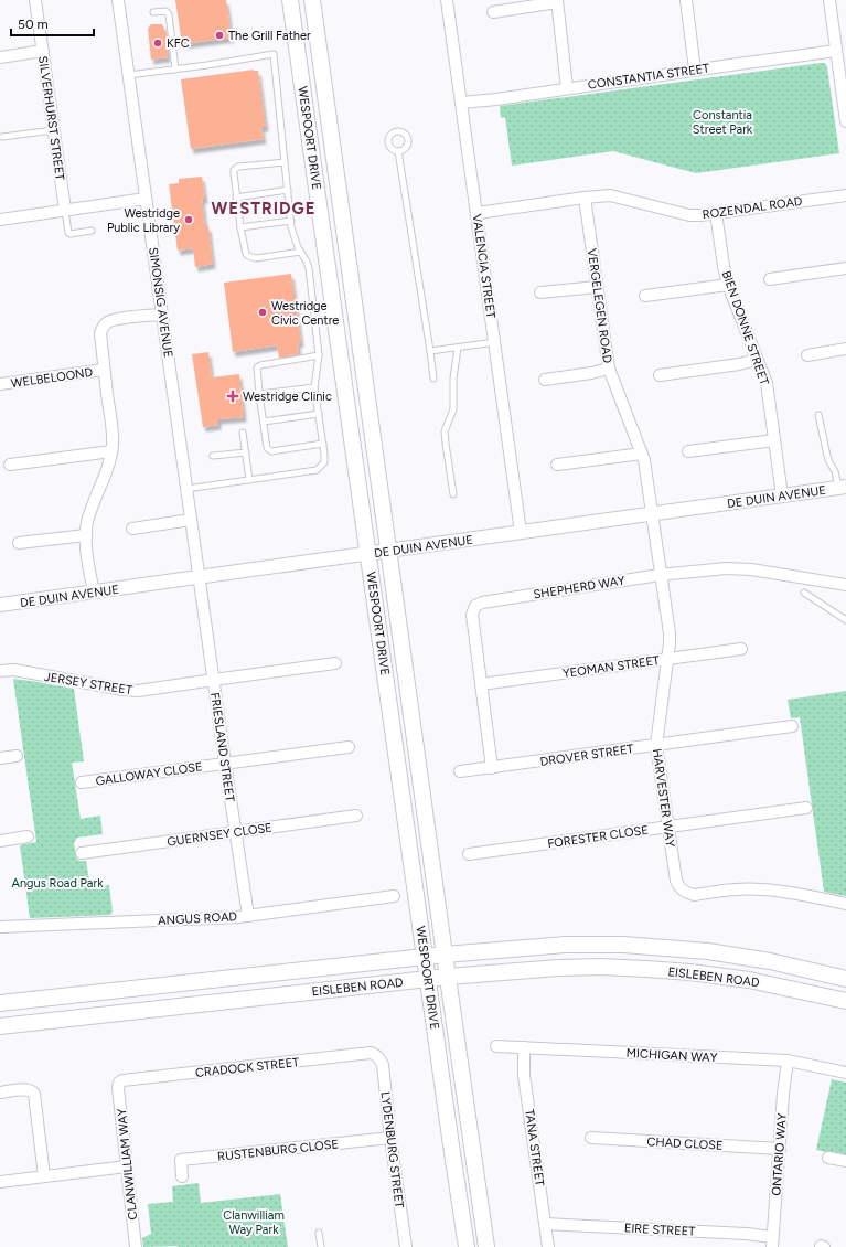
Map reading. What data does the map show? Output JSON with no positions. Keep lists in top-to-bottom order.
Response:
{
  "streets": {
    "main road": ["WESPOORT DRIVE", "EISLEBEN ROAD"],
    "street": [
      "CONSTANTIA STREET",
      "SILVERHURST STREET",
      "ROZENDAL ROAD",
      "VALENCIA STREET",
      "SIMONSIG AVENUE",
      "VERGELEGEN ROAD",
      "BIEN DONNE STREET",
      "WELBELOOND",
      "DE DUIN AVENUE",
      "SHEPHERD WAY",
      "YEOMAN STREET",
      "JERSEY STREET",
      "FRIESLAND STREET",
      "DROVER STREET",
      "GALLOWAY CLOSE",
      "HARVESTER WAY",
      "GUERNSEY CLOSE",
      "FORESTER CLOSE",
      "ANGUS ROAD",
      "MICHIGAN WAY",
      "CRADOCK STREET",
      "CHAD CLOSE",
      "TANA STREET",
      "RUSTENBURG CLOSE",
      "LYDENBURG STREET",
      "ONTARIO WAY",
      "CLANWILLIAM WAY",
      "EIRE STREET"
    ]
  },
  "crossings": [
    ["CONSTANTIA STREET", "VALENCIA STREET"],
    ["WESPOORT DRIVE", "DE DUIN AVENUE"],
    ["WESPOORT DRIVE", "EISLEBEN ROAD"],
    ["ROZENDAL ROAD", "VALENCIA STREET"],
    ["ROZENDAL ROAD", "VERGELEGEN ROAD"],
    ["ROZENDAL ROAD", "BIEN DONNE STREET"],
    ["VALENCIA STREET", "DE DUIN AVENUE"],
    ["SIMONSIG AVENUE", "DE DUIN AVENUE"],
    ["SIMONSIG AVENUE", "FRIESLAND STREET"],
    ["VERGELEGEN ROAD", "DE DUIN AVENUE"],
    ["VERGELEGEN ROAD", "HARVESTER WAY"],
    ["BIEN DONNE STREET", "DE DUIN AVENUE"],
    ["DE DUIN AVENUE", "FRIESLAND STREET"],
    ["DE DUIN AVENUE", "HARVESTER WAY"],
    ["SHEPHERD WAY", "YEOMAN STREET"],
    ["SHEPHERD WAY", "DROVER STREET"],
    ["SHEPHERD WAY", "HARVESTER WAY"],
    ["YEOMAN STREET", "HARVESTER WAY"],
    ["JERSEY STREET", "FRIESLAND STREET"],
    ["FRIESLAND STREET", "GALLOWAY CLOSE"],
    ["FRIESLAND STREET", "GUERNSEY CLOSE"],
    ["FRIESLAND STREET", "ANGUS ROAD"],
    ["DROVER STREET", "HARVESTER WAY"],
    ["HARVESTER WAY", "FORESTER CLOSE"],
    ["MICHIGAN WAY", "TANA STREET"],
    ["MICHIGAN WAY", "ONTARIO WAY"],
    ["CRADOCK STREET", "LYDENBURG STREET"],
    ["CRADOCK STREET", "CLANWILLIAM WAY"],
    ["CHAD CLOSE", "ONTARIO WAY"],
    ["TANA STREET", "EIRE STREET"],
    ["RUSTENBURG CLOSE", "LYDENBURG STREET"],
    ["ONTARIO WAY", "EIRE STREET"]
  ],
  "districts": ["WESTRIDGE"],
  "parks": ["Constantia Street Park", "Angus Road Park", "Clanwilliam Way Park"],
  "places": {
    "other": [
      "The Grill Father",
      "KFC",
      "Westridge Public Library",
      "Westridge Civic Centre"
    ],
    "health": ["Westridge Clinic"]
  },
  "scale_bar": "50 m"
}
